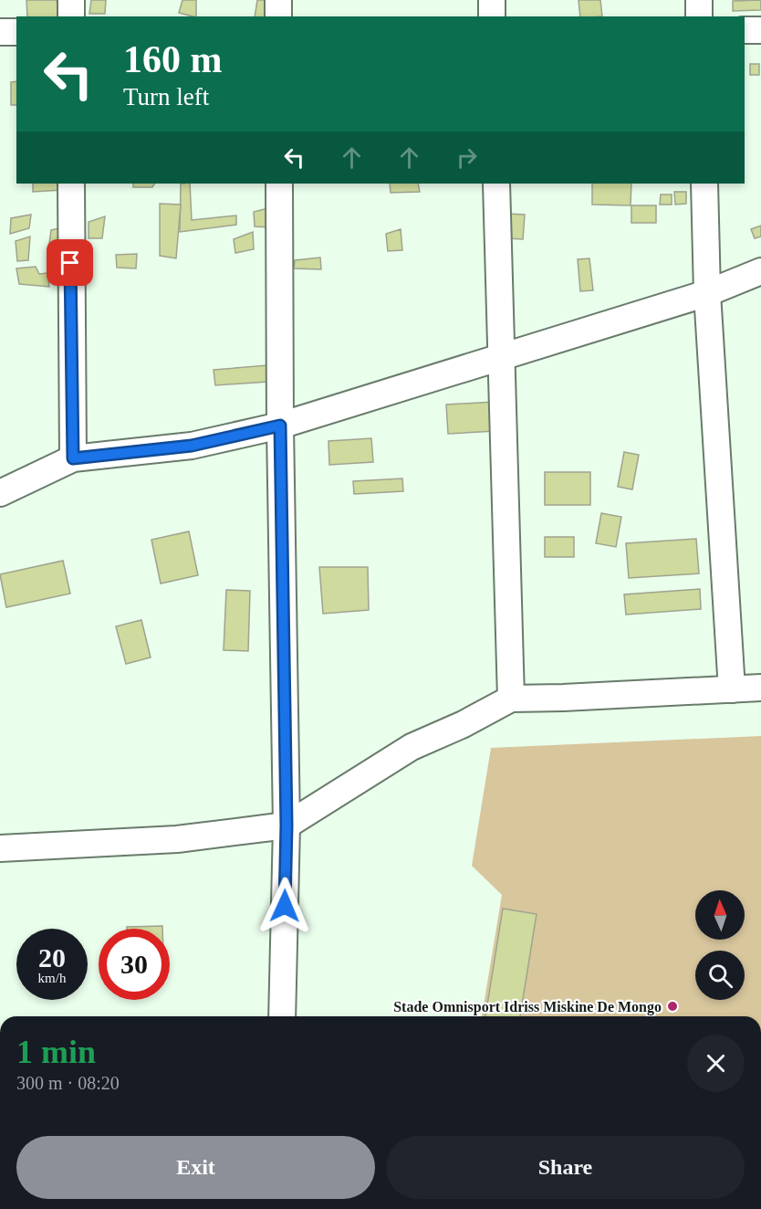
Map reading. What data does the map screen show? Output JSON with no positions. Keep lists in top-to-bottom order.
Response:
{
  "places": ["Stade Omnisport Idriss Miskine De Mongo"],
  "north": "top",
  "page": {
    "turn": ["160 m", "Turn left"],
    "speed": "20 km/h",
    "limit": "30",
    "heading": ["1 min", "300 m · 08:20"],
    "buttons": ["Exit", "Share"]
  }
}
